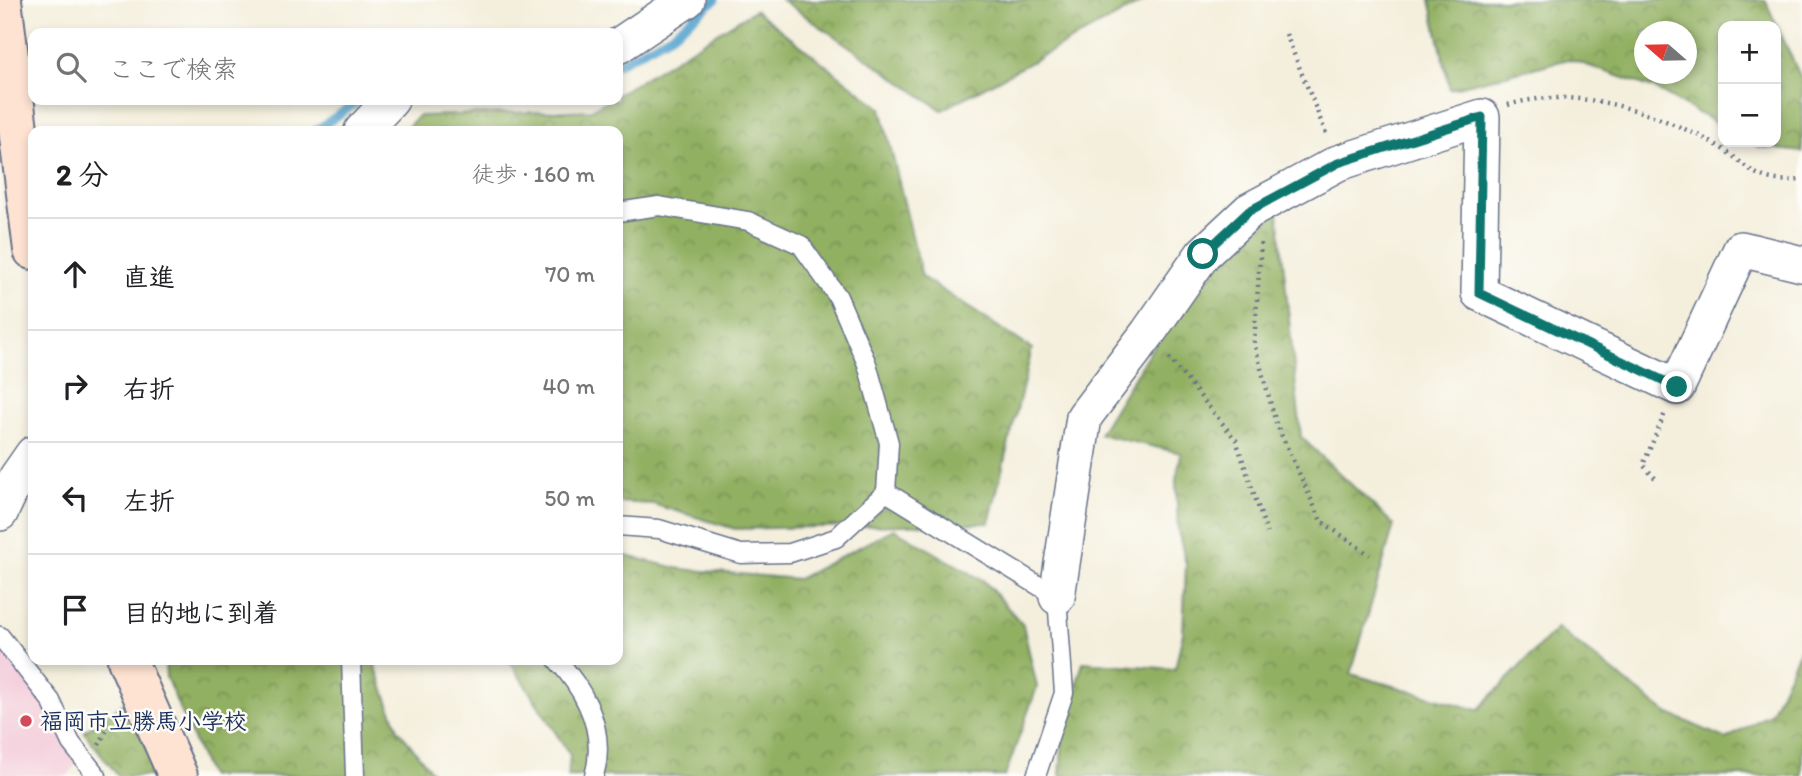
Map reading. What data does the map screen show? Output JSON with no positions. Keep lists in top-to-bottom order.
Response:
{
  "places": ["福岡市立勝馬小学校"],
  "north": "left",
  "page": {
    "map_buttons": ["+", "−"],
    "search": "ここで検索",
    "heading": ["2 分", "徒歩 · 160 m"],
    "list": [
      ["直進", "70 m"],
      ["右折", "40 m"],
      ["左折", "50 m"],
      "目的地に到着"
    ]
  }
}
